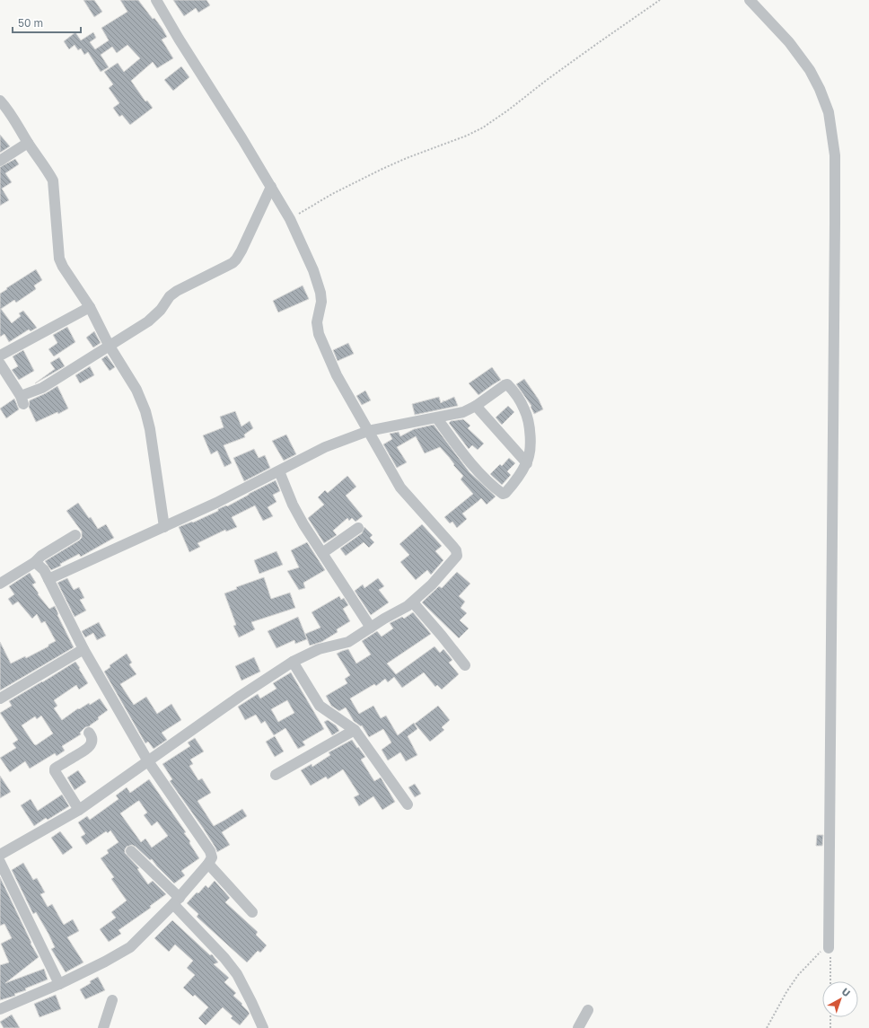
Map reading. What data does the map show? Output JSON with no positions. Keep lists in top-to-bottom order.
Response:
{
  "scale_bar": "50 m",
  "north": "top right"
}
